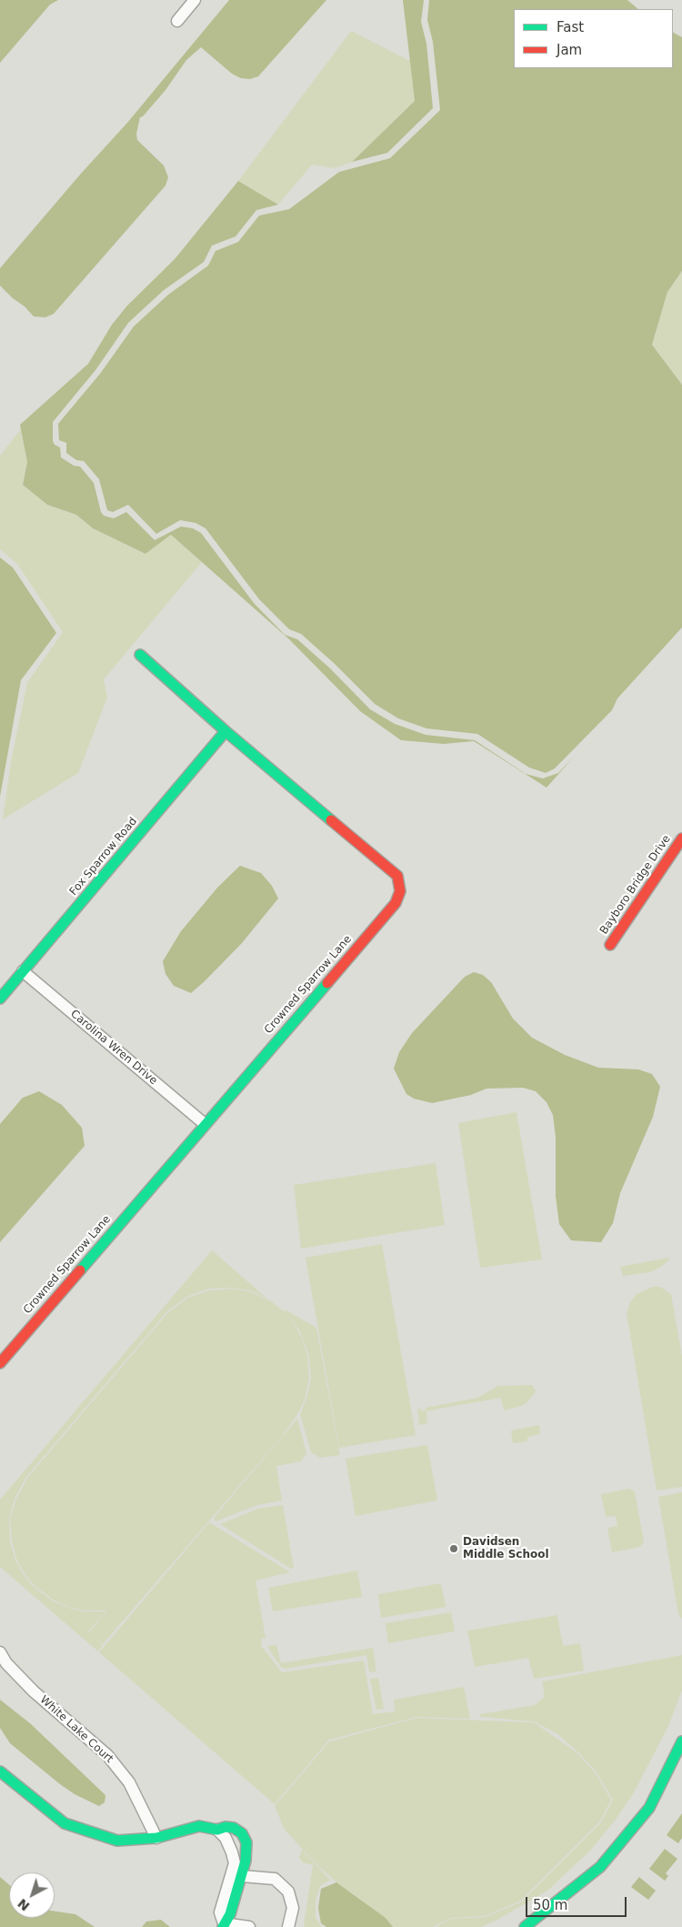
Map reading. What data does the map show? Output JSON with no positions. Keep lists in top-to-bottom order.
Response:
{
  "streets": {
    "street": [
      "Fox Sparrow Road",
      "Bayboro Bridge Drive",
      "Crowned Sparrow Lane",
      "Carolina Wren Drive",
      "White Lake Court"
    ]
  },
  "crossings": [
    ["Fox Sparrow Road", "Crowned Sparrow Lane"],
    ["Fox Sparrow Road", "Carolina Wren Drive"],
    ["Crowned Sparrow Lane", "Carolina Wren Drive"]
  ],
  "places": ["Davidsen Middle School"],
  "legend": ["Fast", "Jam"],
  "scale_bar": "50 m",
  "north": "bottom left"
}
